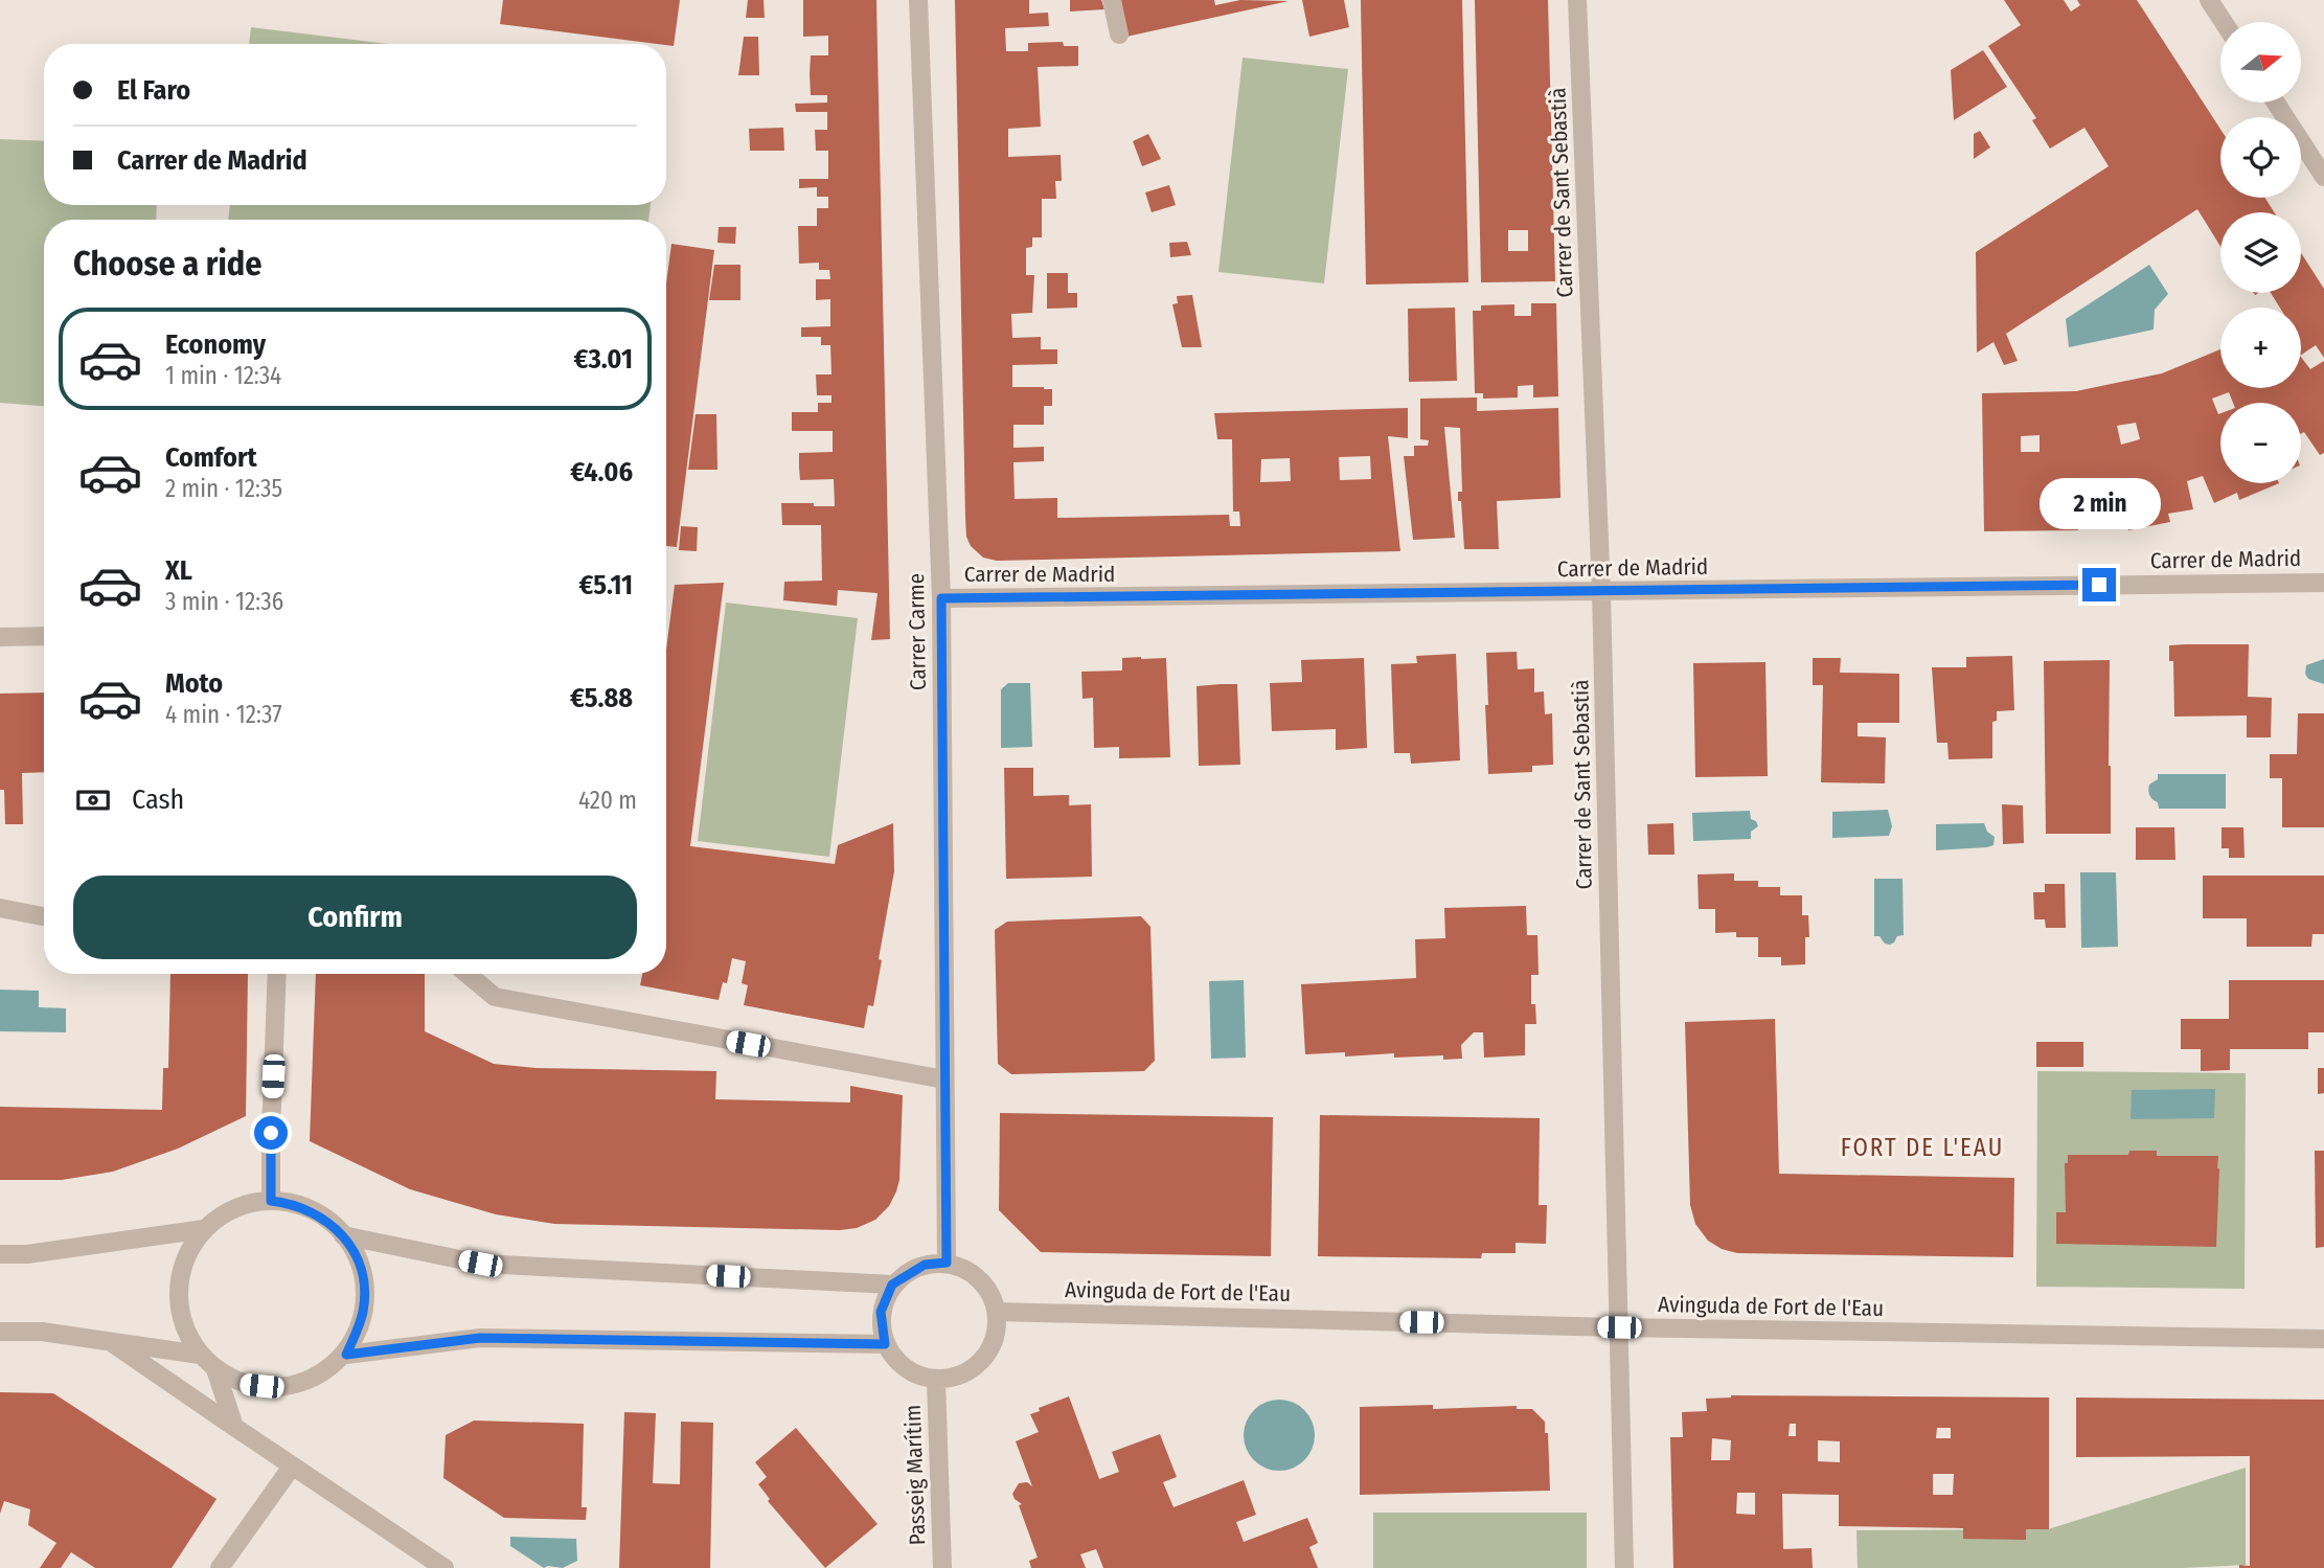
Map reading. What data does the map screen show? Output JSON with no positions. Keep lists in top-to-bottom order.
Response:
{
  "streets": {
    "street": [
      "Carrer de Sant Sebastià",
      "Carrer de Madrid",
      "Carrer Carme",
      "Avinguda de Fort de l'Eau",
      "Passeig Marítim"
    ]
  },
  "crossings": [
    ["Carrer de Sant Sebastià", "Carrer de Madrid"],
    ["Carrer de Sant Sebastià", "Avinguda de Fort de l'Eau"],
    ["Carrer de Madrid", "Carrer Carme"],
    ["Carrer Carme", "Avinguda de Fort de l'Eau"],
    ["Carrer Carme", "Passeig Marítim"],
    ["Avinguda de Fort de l'Eau", "Passeig Marítim"]
  ],
  "districts": ["FORT DE L'EAU"],
  "north": "right",
  "page": {
    "map_buttons": ["+", "−"],
    "banner": ["El Faro", "Carrer de Madrid"],
    "heading": "Choose a ride",
    "list": [
      {
        "name": "Economy",
        "note": "1 min · 12:34",
        "value": "€3.01"
      },
      {
        "name": "Comfort",
        "note": "2 min · 12:35",
        "value": "€4.06"
      },
      {
        "name": "XL",
        "note": "3 min · 12:36",
        "value": "€5.11"
      },
      {
        "name": "Moto",
        "note": "4 min · 12:37",
        "value": "€5.88"
      }
    ],
    "bubble": "2 min",
    "pay": ["Cash", "420 m"],
    "buttons": "Confirm"
  }
}
